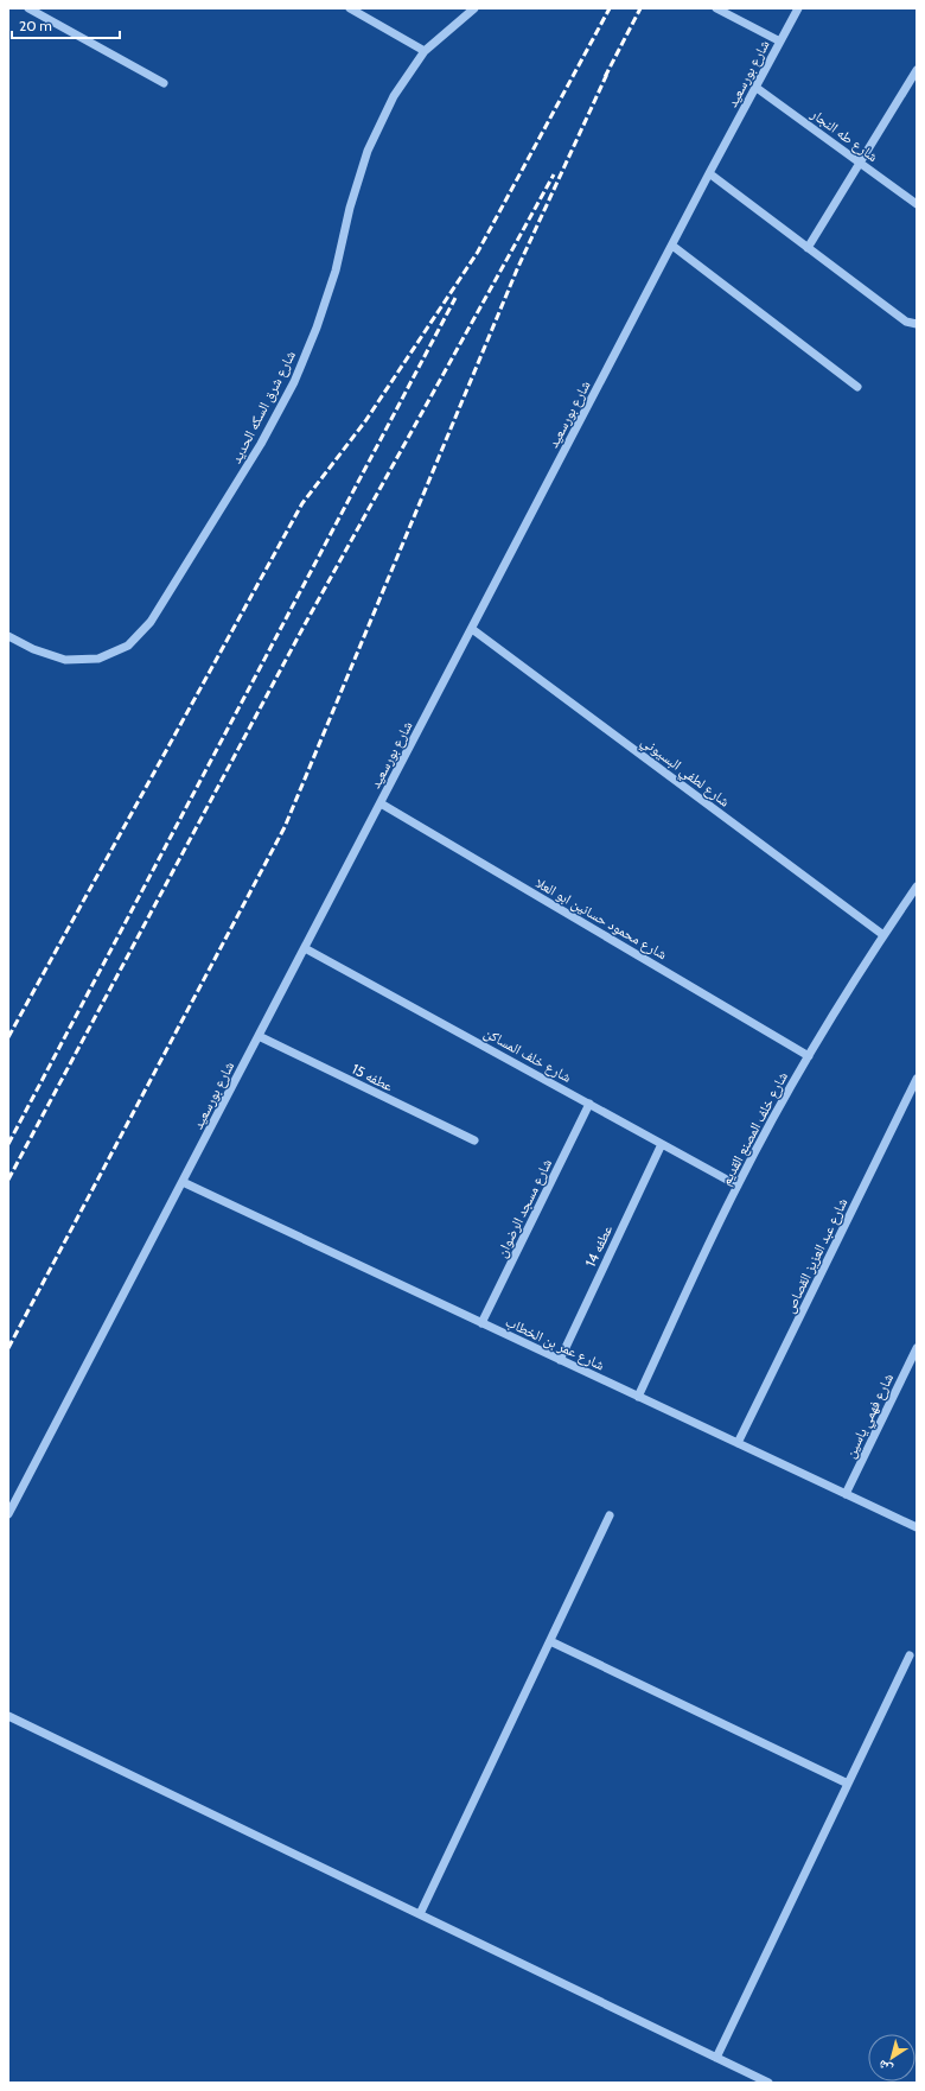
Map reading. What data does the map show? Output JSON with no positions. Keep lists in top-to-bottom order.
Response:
{
  "streets": {
    "street": [
      "شارع بورسعيد",
      "شارع طه النجار",
      "شارع شرق السكه الحديد",
      "شارع لطفي البسيوني",
      "شارع محمود حسانين ابو العلا",
      "شارع خلف المساكن",
      "عطفه 15",
      "شارع خلف المصنع القديم",
      "شارع مسجد الرضوان",
      "عطفه 14",
      "شارع عبد العزيز القصاص",
      "شارع عمر بن الخطاب",
      "شارع فهمي ياسين"
    ]
  },
  "crossings": [
    ["شارع بورسعيد", "شارع طه النجار"],
    ["شارع بورسعيد", "شارع لطفي البسيوني"],
    ["شارع بورسعيد", "شارع محمود حسانين ابو العلا"],
    ["شارع بورسعيد", "شارع خلف المساكن"],
    ["شارع بورسعيد", "عطفه 15"],
    ["شارع بورسعيد", "شارع عمر بن الخطاب"],
    ["شارع لطفي البسيوني", "شارع خلف المصنع القديم"],
    ["شارع محمود حسانين ابو العلا", "شارع خلف المصنع القديم"],
    ["شارع خلف المساكن", "شارع خلف المصنع القديم"],
    ["شارع خلف المساكن", "شارع مسجد الرضوان"],
    ["شارع خلف المساكن", "عطفه 14"],
    ["شارع خلف المصنع القديم", "شارع عمر بن الخطاب"],
    ["شارع مسجد الرضوان", "شارع عمر بن الخطاب"],
    ["عطفه 14", "شارع عمر بن الخطاب"],
    ["شارع عبد العزيز القصاص", "شارع عمر بن الخطاب"],
    ["شارع عمر بن الخطاب", "شارع فهمي ياسين"]
  ],
  "scale_bar": "20 m",
  "north": "bottom left"
}
